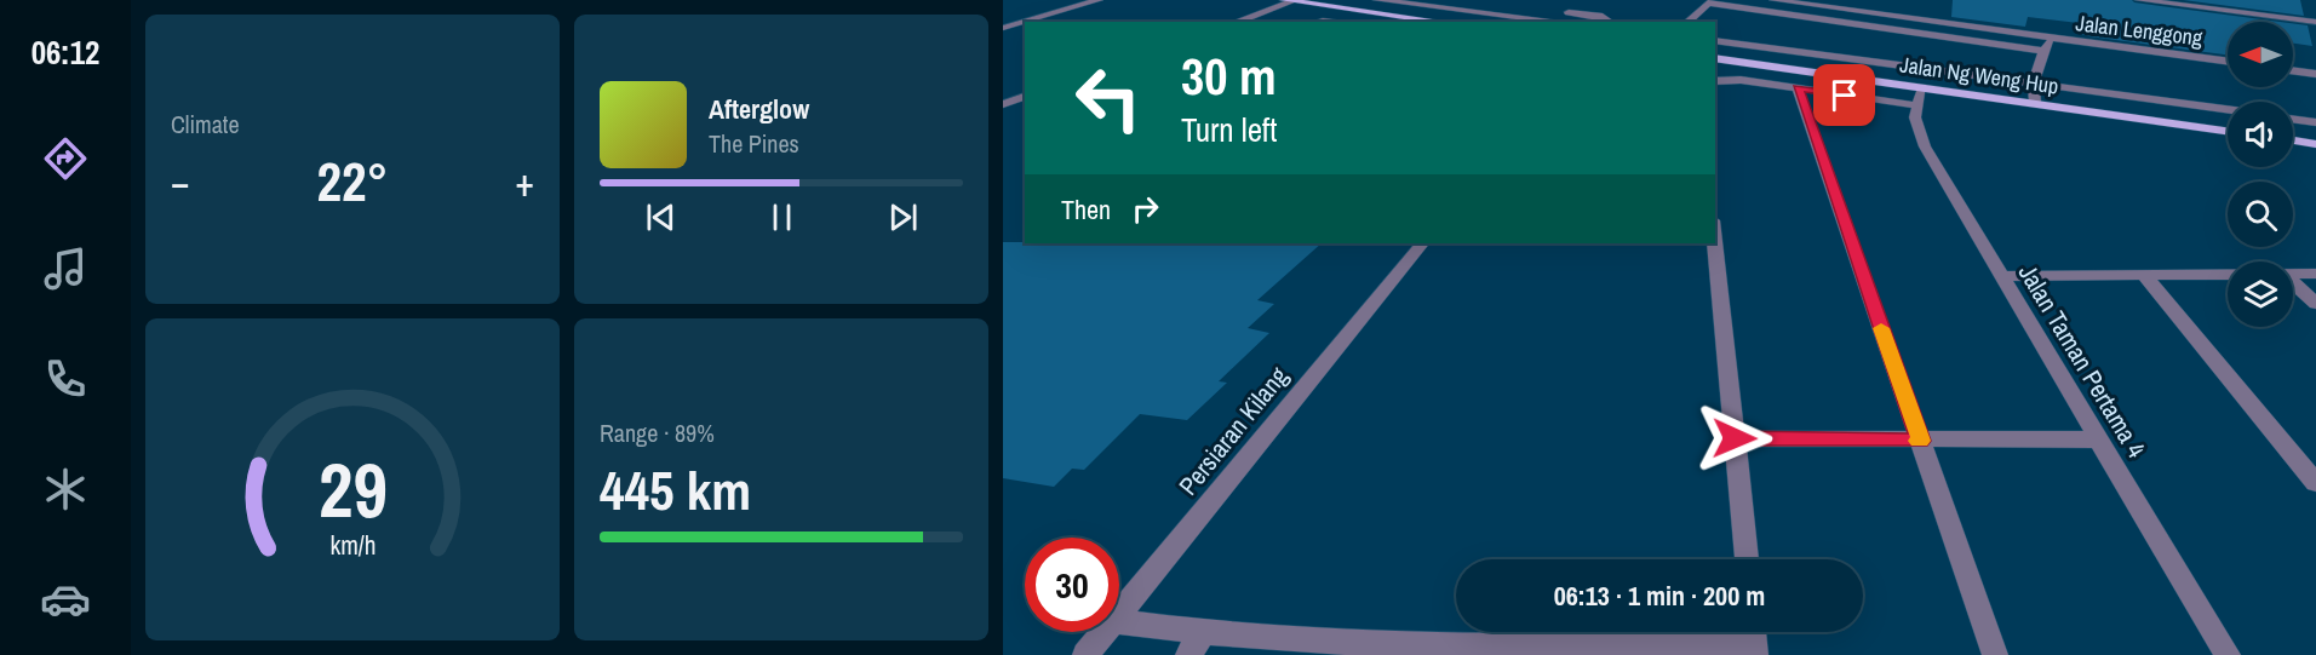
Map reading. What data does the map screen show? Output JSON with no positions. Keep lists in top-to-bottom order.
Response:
{
  "streets": {
    "main road": ["Jalan Ng Weng Hup"],
    "street": ["Jalan Lenggong", "Jalan Taman Pertama 4", "Persiaran Kilang"]
  },
  "crossings": [
    ["Jalan Ng Weng Hup", "Jalan Taman Pertama 4"]
  ],
  "north": "left",
  "page": {
    "tabs": "06:12",
    "tile": [
      "Climate",
      ["Range · 89%", "445 km"]
    ],
    "turn": ["30 m", "Turn left"],
    "song": ["Afterglow", "The Pines"],
    "heat": ["−", "22°", "+"],
    "then": "Then",
    "limit": "30",
    "trip": "06:13 · 1 min · 200 m",
    "gauge": ["29", "km/h"]
  }
}
